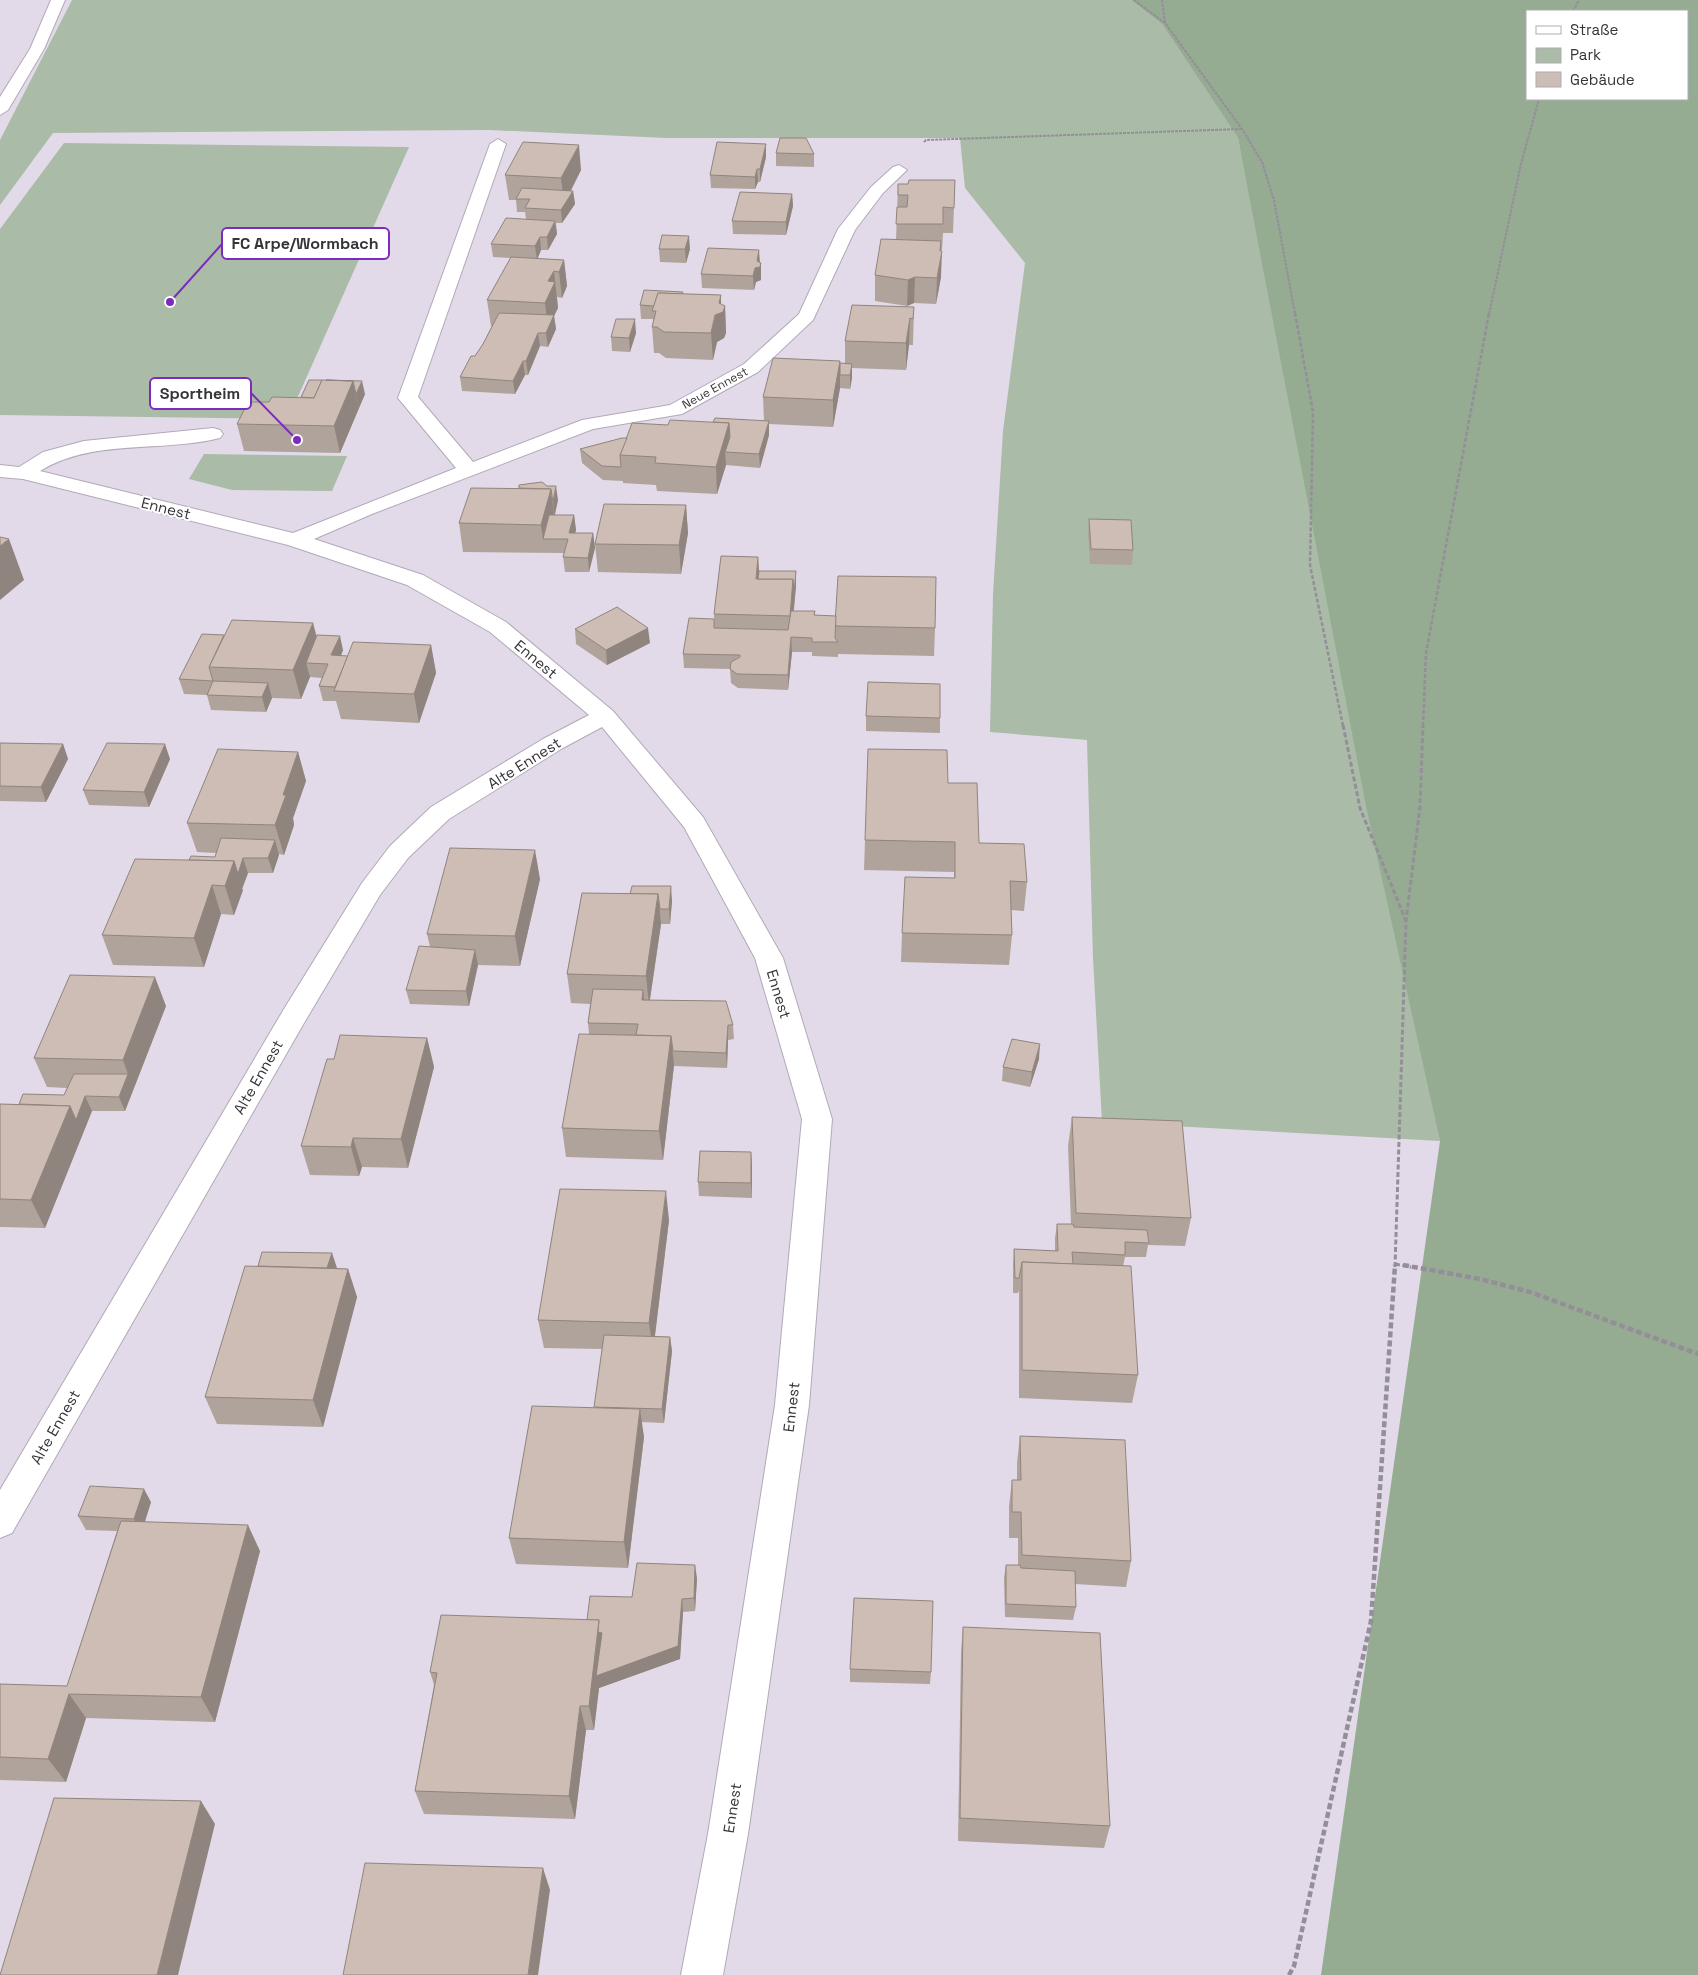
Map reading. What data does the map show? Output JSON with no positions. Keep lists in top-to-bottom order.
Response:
{
  "streets": {
    "street": ["Neue Ennest", "Ennest", "Alte Ennest"]
  },
  "crossings": [
    ["Neue Ennest", "Ennest"],
    ["Ennest", "Alte Ennest"]
  ],
  "places": ["FC Arpe/Wormbach", "Sportheim"],
  "legend": ["Straße", "Park", "Gebäude"]
}
